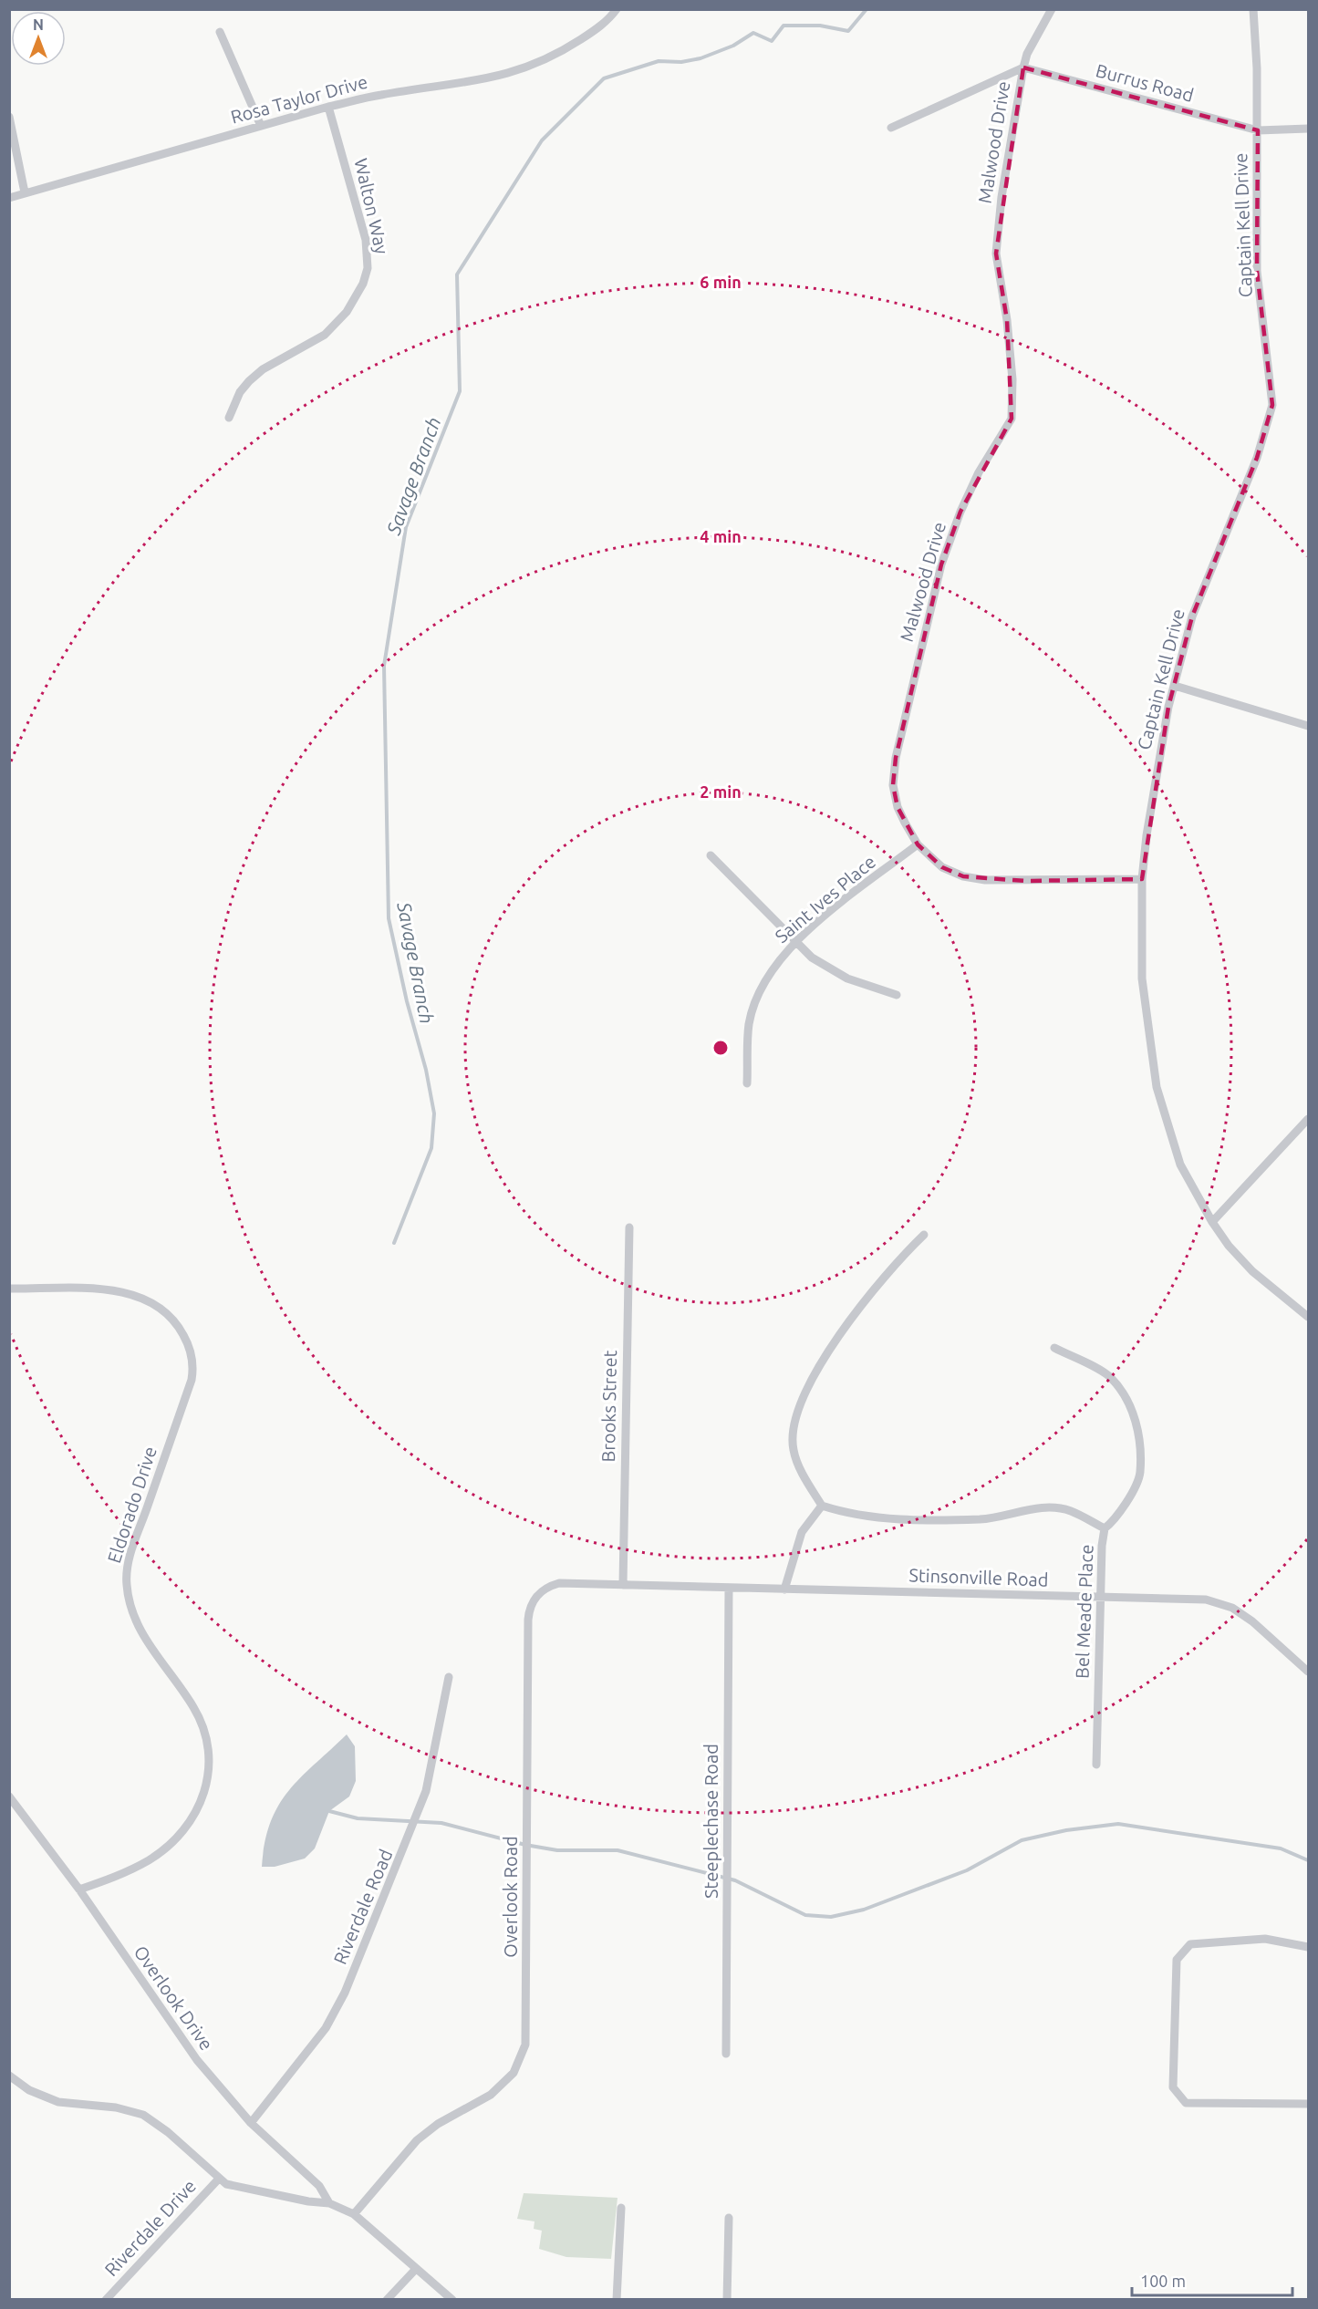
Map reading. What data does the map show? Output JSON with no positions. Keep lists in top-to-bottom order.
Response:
{
  "streets": {
    "street": [
      "Burrus Road",
      "Rosa Taylor Drive",
      "Malwood Drive",
      "Walton Way",
      "Captain Kell Drive",
      "Saint Ives Place",
      "Brooks Street",
      "Eldorado Drive",
      "Stinsonville Road",
      "Bel Meade Place",
      "Steeplechase Road",
      "Overlook Road",
      "Riverdale Road",
      "Overlook Drive",
      "Riverdale Drive"
    ]
  },
  "crossings": [
    ["Burrus Road", "Malwood Drive"],
    ["Burrus Road", "Captain Kell Drive"],
    ["Rosa Taylor Drive", "Walton Way"],
    ["Malwood Drive", "Captain Kell Drive"],
    ["Malwood Drive", "Saint Ives Place"],
    ["Brooks Street", "Stinsonville Road"],
    ["Brooks Street", "Overlook Road"],
    ["Eldorado Drive", "Overlook Drive"],
    ["Stinsonville Road", "Bel Meade Place"],
    ["Stinsonville Road", "Steeplechase Road"],
    ["Stinsonville Road", "Overlook Road"],
    ["Riverdale Road", "Overlook Drive"]
  ],
  "water": ["Savage Branch"],
  "scale_bar": "100 m",
  "north": "top",
  "rings": ["6 min", "4 min", "2 min"]
}
